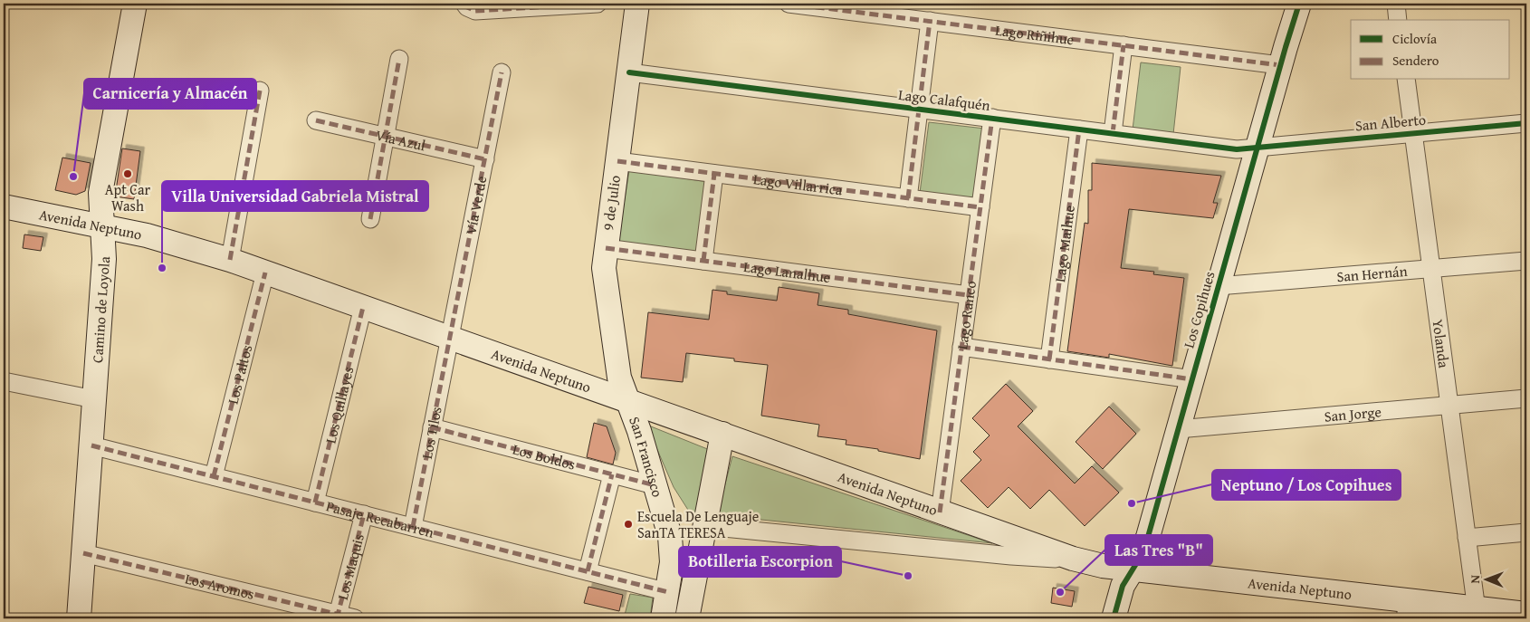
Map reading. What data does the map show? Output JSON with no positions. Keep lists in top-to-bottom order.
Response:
{
  "streets": {
    "main road": [
      "9 de Julio",
      "Avenida Neptuno",
      "Camino de Loyola",
      "Los Copihues",
      "San Francisco"
    ],
    "street": [
      "Lago Riñihue",
      "Lago Calafquén",
      "San Alberto",
      "Vía Azul",
      "Lago Villarrica",
      "Vía Verde",
      "Lago Maihue",
      "Lago Lanalhue",
      "San Hernán",
      "Lago Ranco",
      "Yolanda",
      "Los Paltos",
      "Los Quillayes",
      "San Jorge",
      "Los Tilos",
      "Los Boldos",
      "Pasaje Recabarren",
      "Los Maquis",
      "Los Aromos"
    ]
  },
  "crossings": [
    ["Lago Riñihue", "Los Copihues"],
    ["Lago Calafquén", "San Alberto"],
    ["Lago Calafquén", "9 de Julio"],
    ["Lago Calafquén", "Lago Maihue"],
    ["Lago Calafquén", "Los Copihues"],
    ["Lago Calafquén", "Lago Ranco"],
    ["San Alberto", "Los Copihues"],
    ["San Alberto", "Yolanda"],
    ["Vía Azul", "Vía Verde"],
    ["Lago Villarrica", "9 de Julio"],
    ["Lago Villarrica", "Lago Ranco"],
    ["9 de Julio", "Avenida Neptuno"],
    ["9 de Julio", "Lago Lanalhue"],
    ["9 de Julio", "San Francisco"],
    ["Vía Verde", "Avenida Neptuno"],
    ["Vía Verde", "Los Tilos"],
    ["Avenida Neptuno", "Camino de Loyola"],
    ["Avenida Neptuno", "Los Copihues"],
    ["Avenida Neptuno", "Lago Ranco"],
    ["Avenida Neptuno", "Yolanda"],
    ["Avenida Neptuno", "Los Paltos"],
    ["Avenida Neptuno", "Los Quillayes"],
    ["Avenida Neptuno", "Los Tilos"],
    ["Avenida Neptuno", "San Francisco"],
    ["Lago Lanalhue", "Lago Ranco"],
    ["San Hernán", "Los Copihues"],
    ["San Hernán", "Yolanda"],
    ["Camino de Loyola", "Pasaje Recabarren"],
    ["Camino de Loyola", "Los Aromos"],
    ["Los Copihues", "San Jorge"],
    ["Yolanda", "San Jorge"],
    ["Los Paltos", "Pasaje Recabarren"],
    ["Los Quillayes", "Pasaje Recabarren"],
    ["Los Tilos", "Los Boldos"],
    ["Los Tilos", "Pasaje Recabarren"],
    ["Los Boldos", "San Francisco"],
    ["San Francisco", "Pasaje Recabarren"],
    ["Pasaje Recabarren", "Los Maquis"],
    ["Los Maquis", "Los Aromos"]
  ],
  "places": [
    "Apt Car Wash",
    "Carnicería y Almacén",
    "Villa Universidad Gabriela Mistral",
    "Neptuno / Los Copihues",
    "Escuela De Lenguaje SanTA TERESA",
    "Botilleria Escorpion",
    "Las Tres \"B\""
  ],
  "legend": ["Ciclovía", "Sendero"],
  "north": "left"
}
